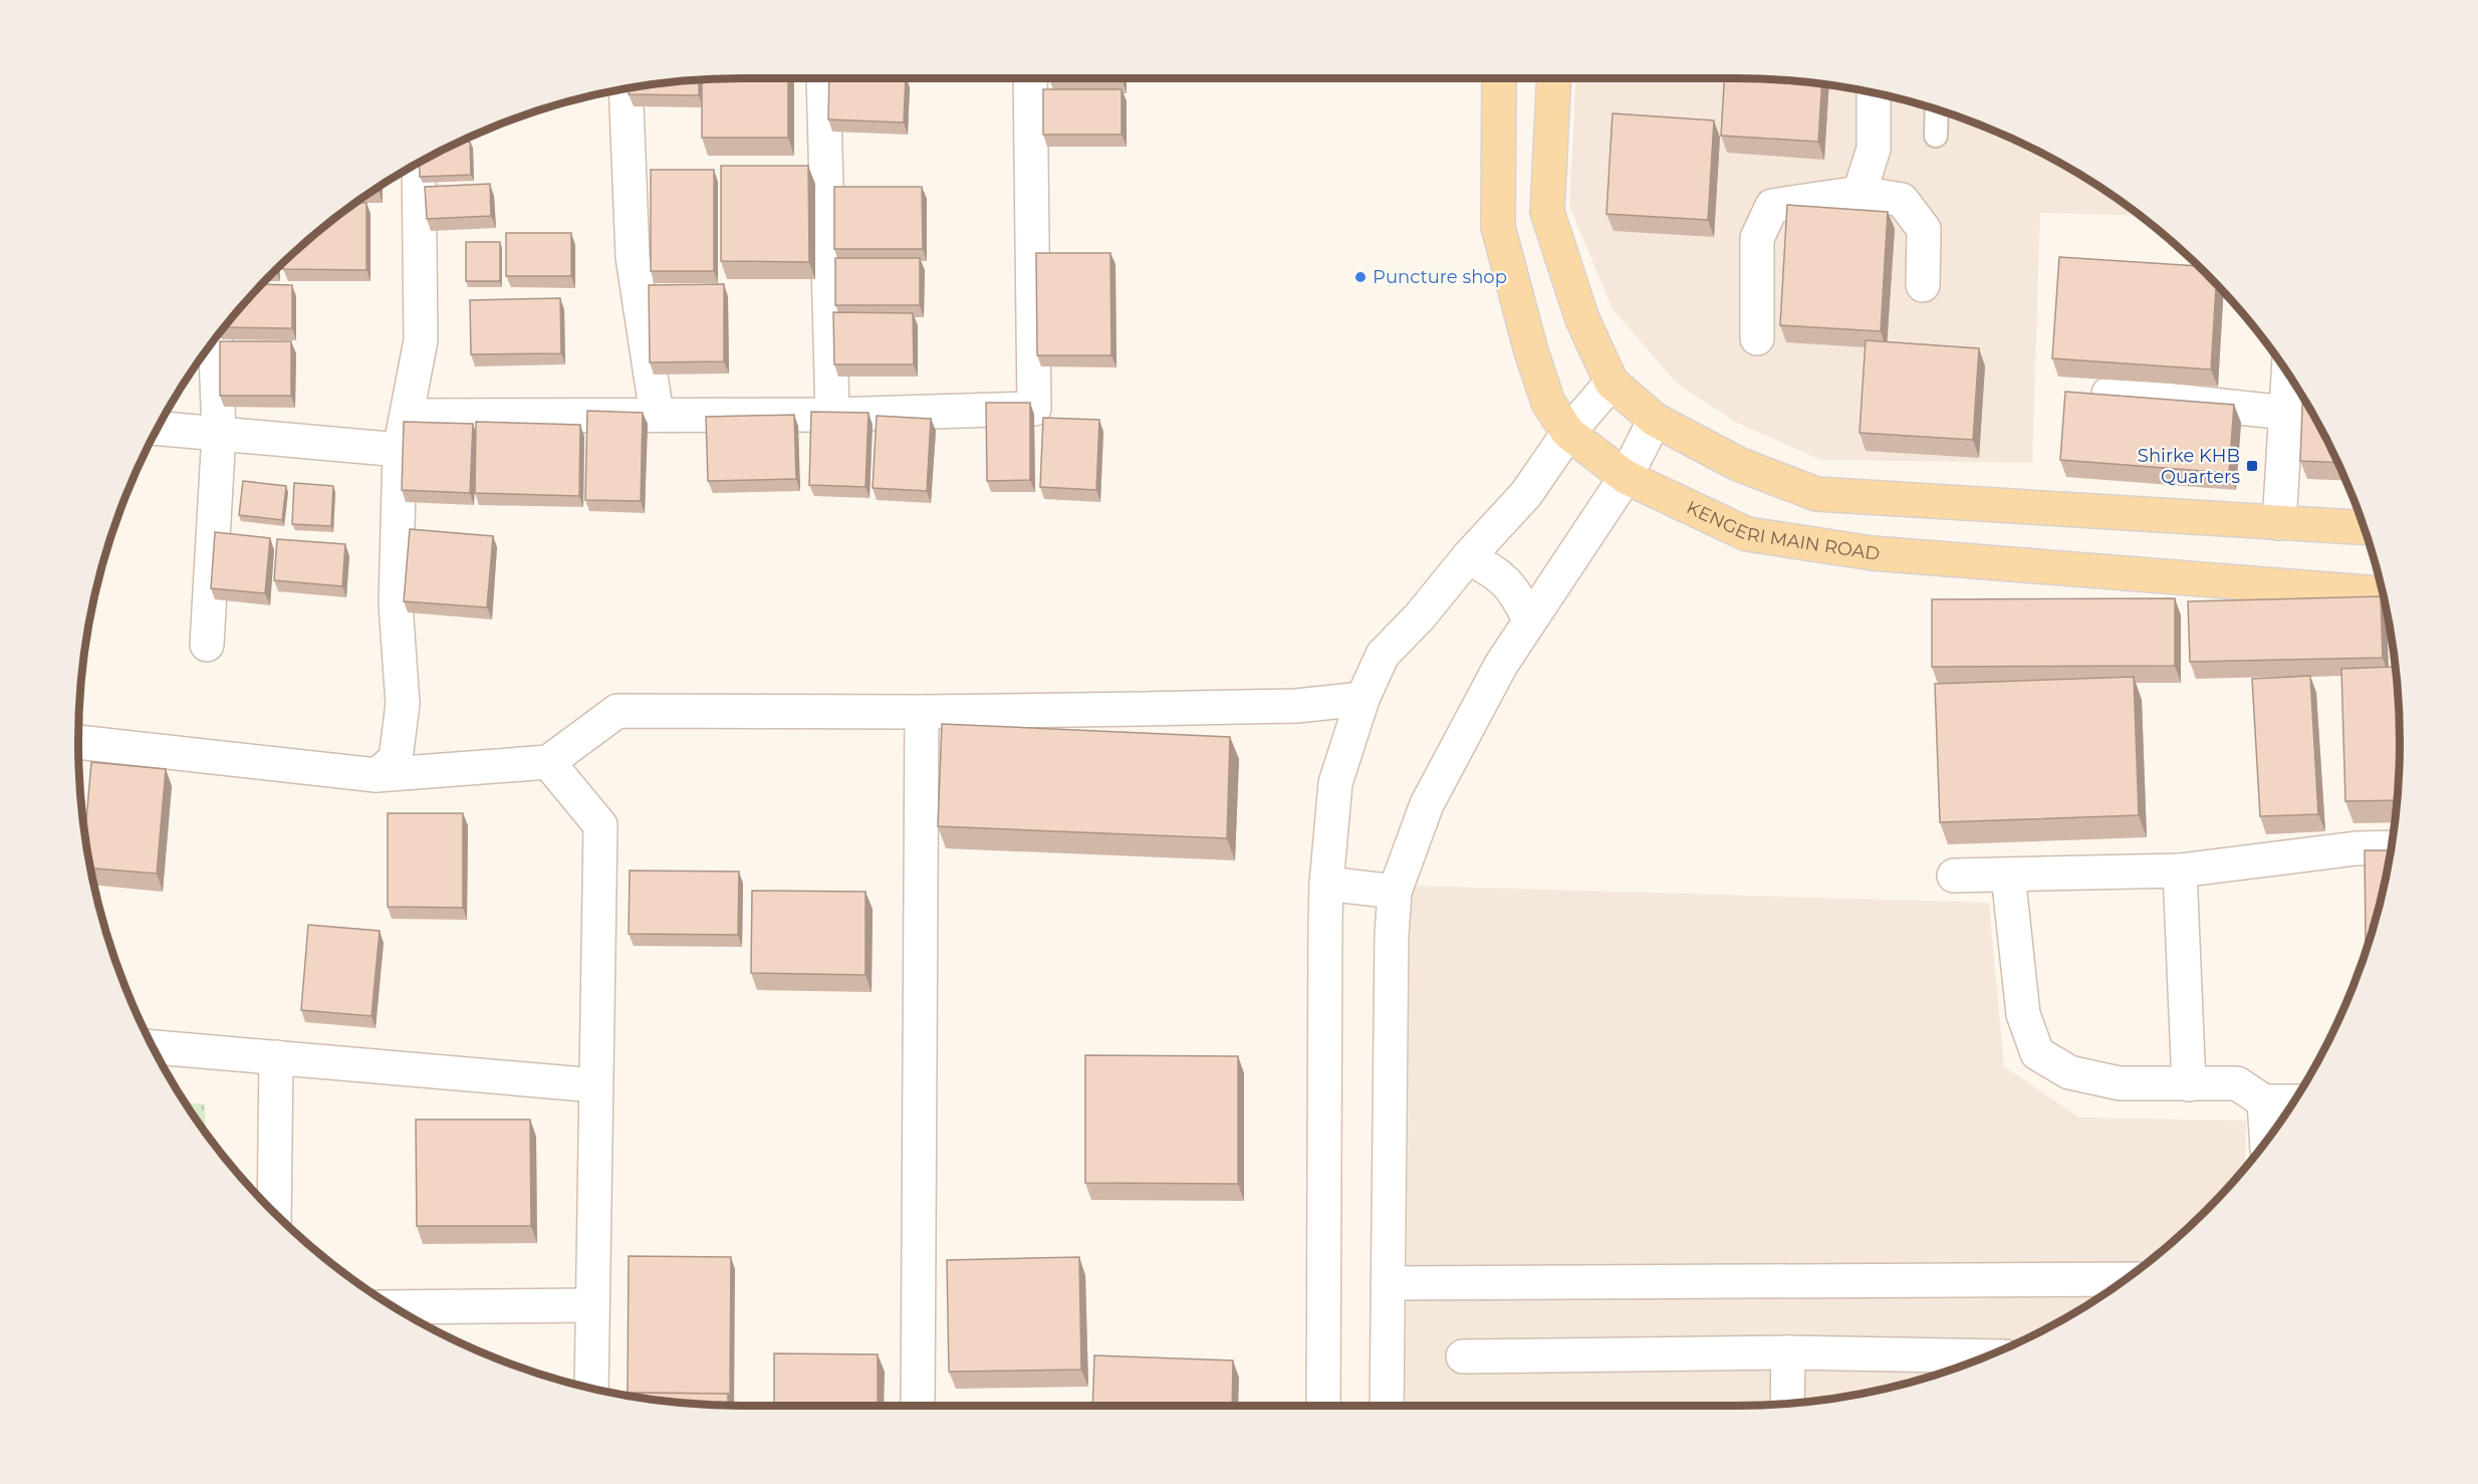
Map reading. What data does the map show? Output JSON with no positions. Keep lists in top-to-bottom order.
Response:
{
  "streets": {
    "main road": ["KENGERI MAIN ROAD"]
  },
  "places": {
    "other": ["Puncture shop"],
    "transit": ["Shirke KHB Quarters"]
  }
}
